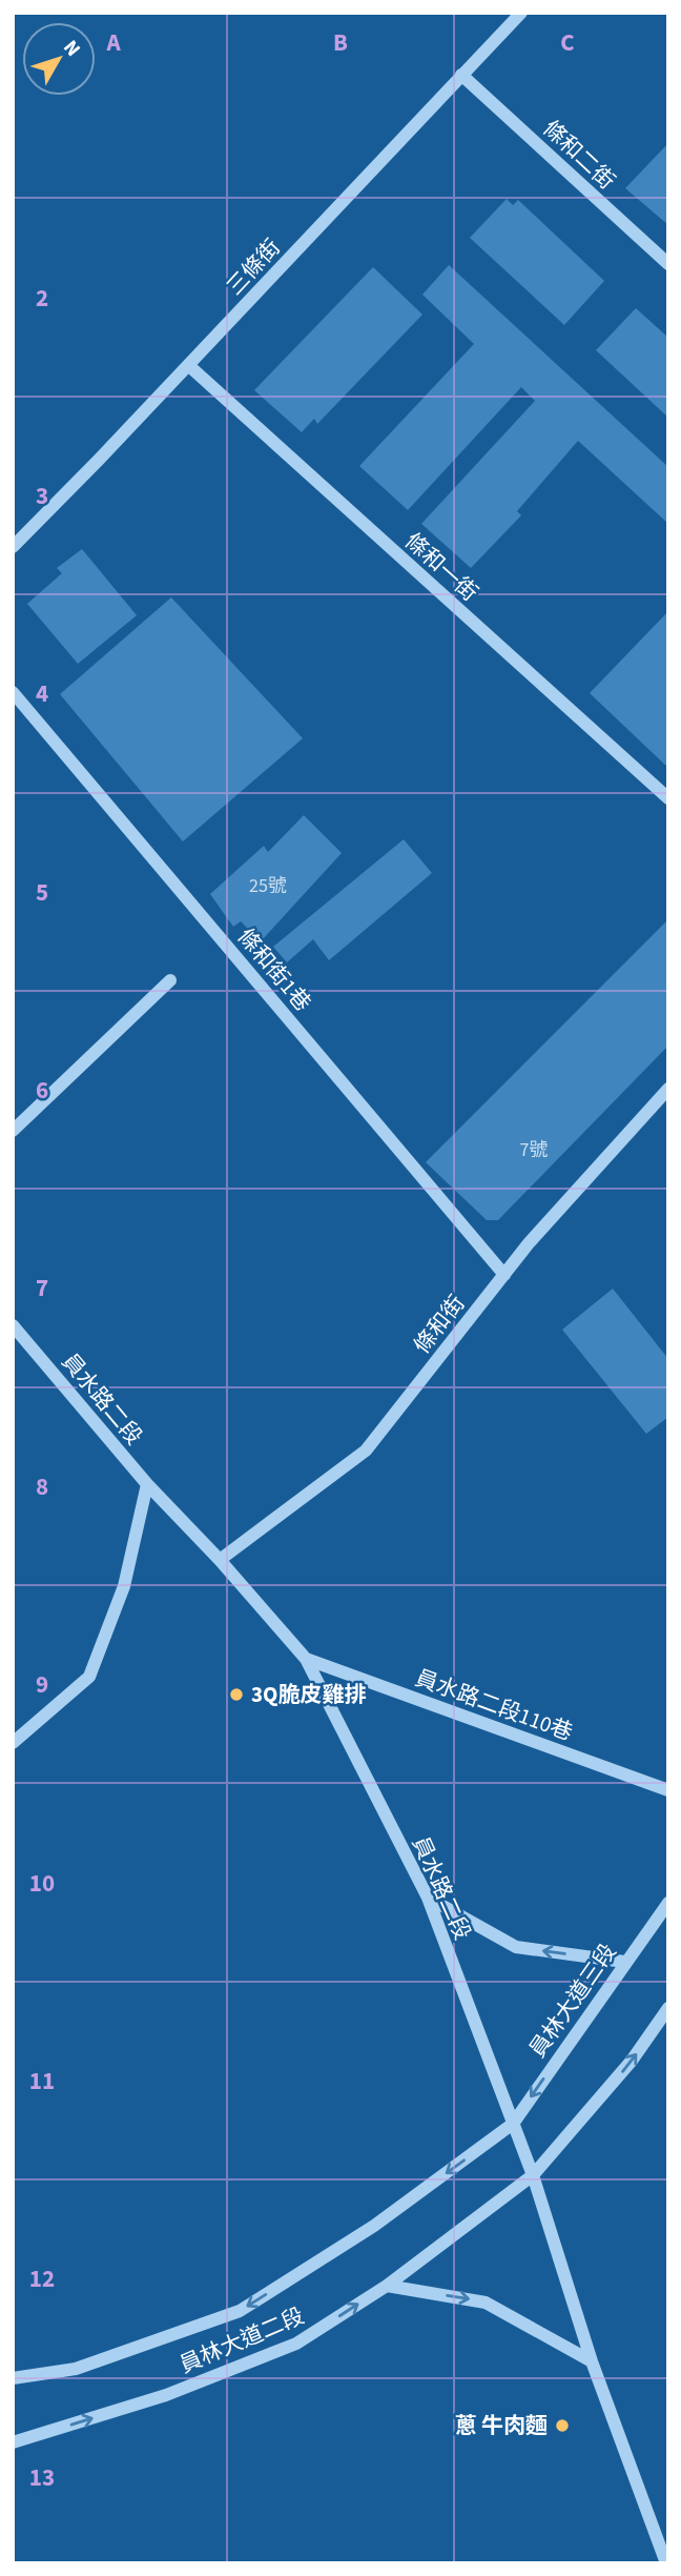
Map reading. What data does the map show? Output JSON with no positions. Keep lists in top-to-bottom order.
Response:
{
  "streets": {
    "street": [
      "條和二街",
      "三條街",
      "條和一街",
      "條和街1巷",
      "條和街",
      "員水路二段",
      "員水路二段110巷",
      "員林大道三段",
      "員林大道二段"
    ]
  },
  "crossings": [
    ["條和二街", "三條街"],
    ["三條街", "條和一街"],
    ["條和街1巷", "條和街"],
    ["條和街", "員水路二段"],
    ["員水路二段", "員水路二段110巷"],
    ["員水路二段", "員林大道三段"],
    ["員水路二段", "員林大道二段"],
    ["員林大道三段", "員林大道二段"]
  ],
  "places": ["3Q脆皮雞排", "蔥 牛肉麵"],
  "house_numbers": ["25號", "7號"],
  "north": "top right",
  "grid": {
    "columns": ["A", "B", "C"],
    "rows": [
      "2",
      "3",
      "4",
      "5",
      "6",
      "7",
      "8",
      "9",
      "10",
      "11",
      "12",
      "13"
    ]
  }
}
